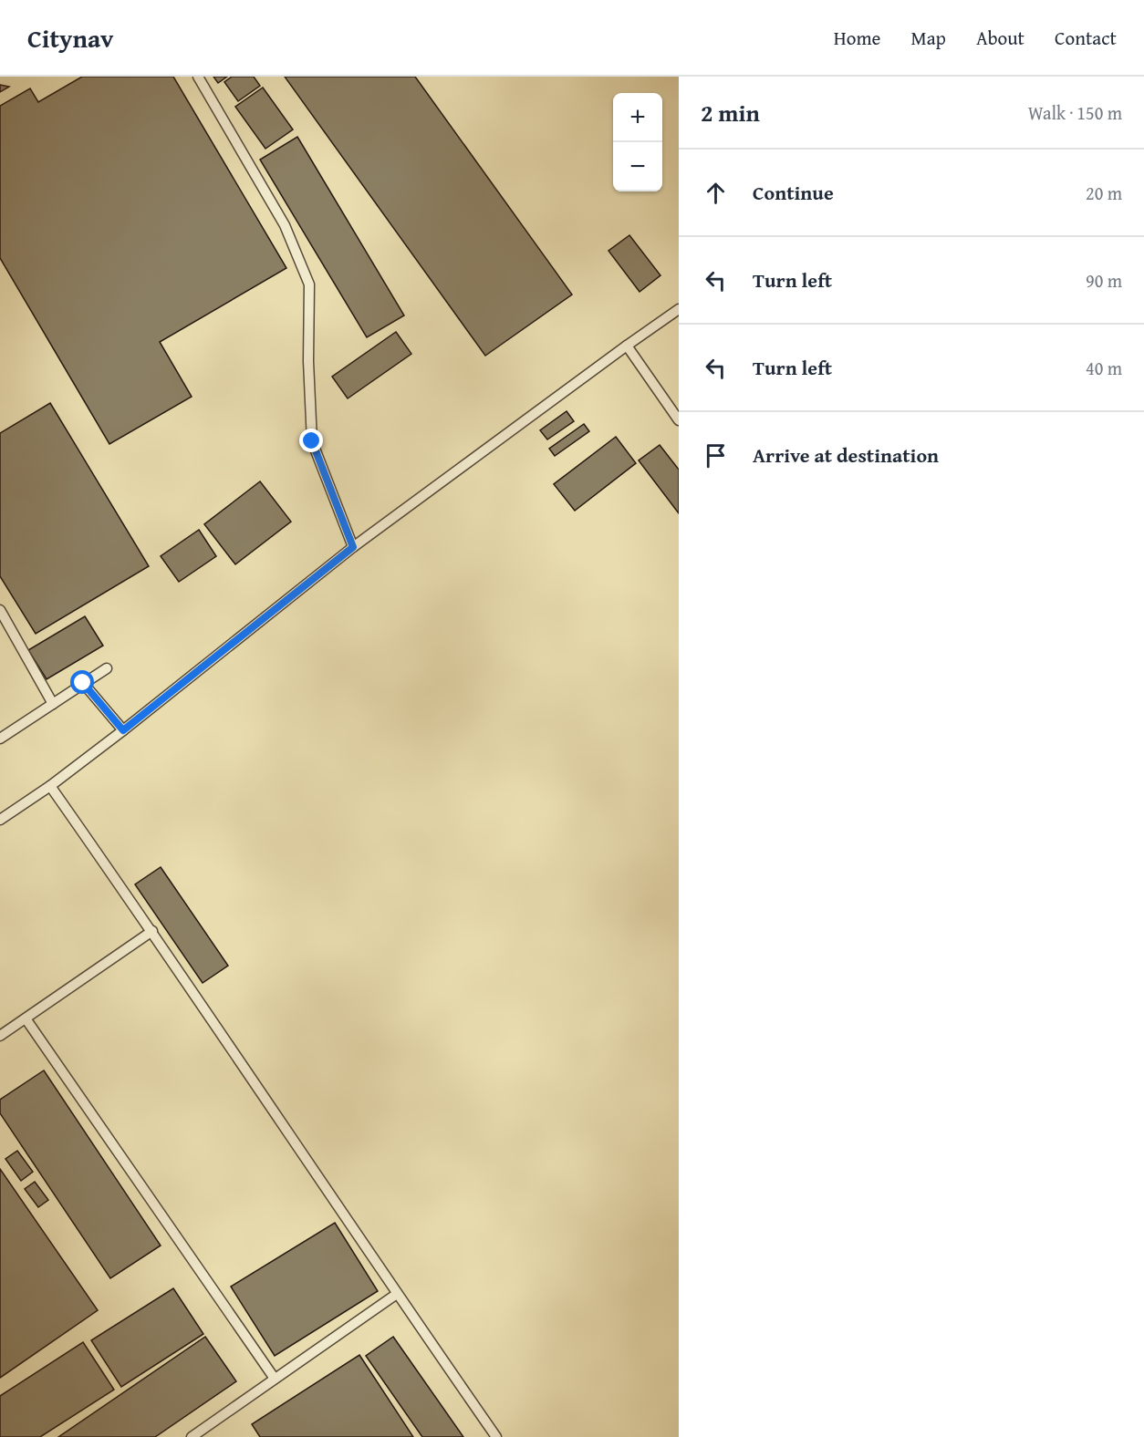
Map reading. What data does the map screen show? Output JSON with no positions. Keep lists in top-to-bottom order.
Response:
{
  "page": {
    "header": "Citynav",
    "nav": [
      "Home",
      "Map",
      "About",
      "Contact"
    ],
    "heading": ["2 min", "Walk · 150 m"],
    "map_buttons": ["+", "−"],
    "list": [
      ["Continue", "20 m"],
      ["Turn left", "90 m"],
      ["Turn left", "40 m"],
      "Arrive at destination"
    ]
  }
}
